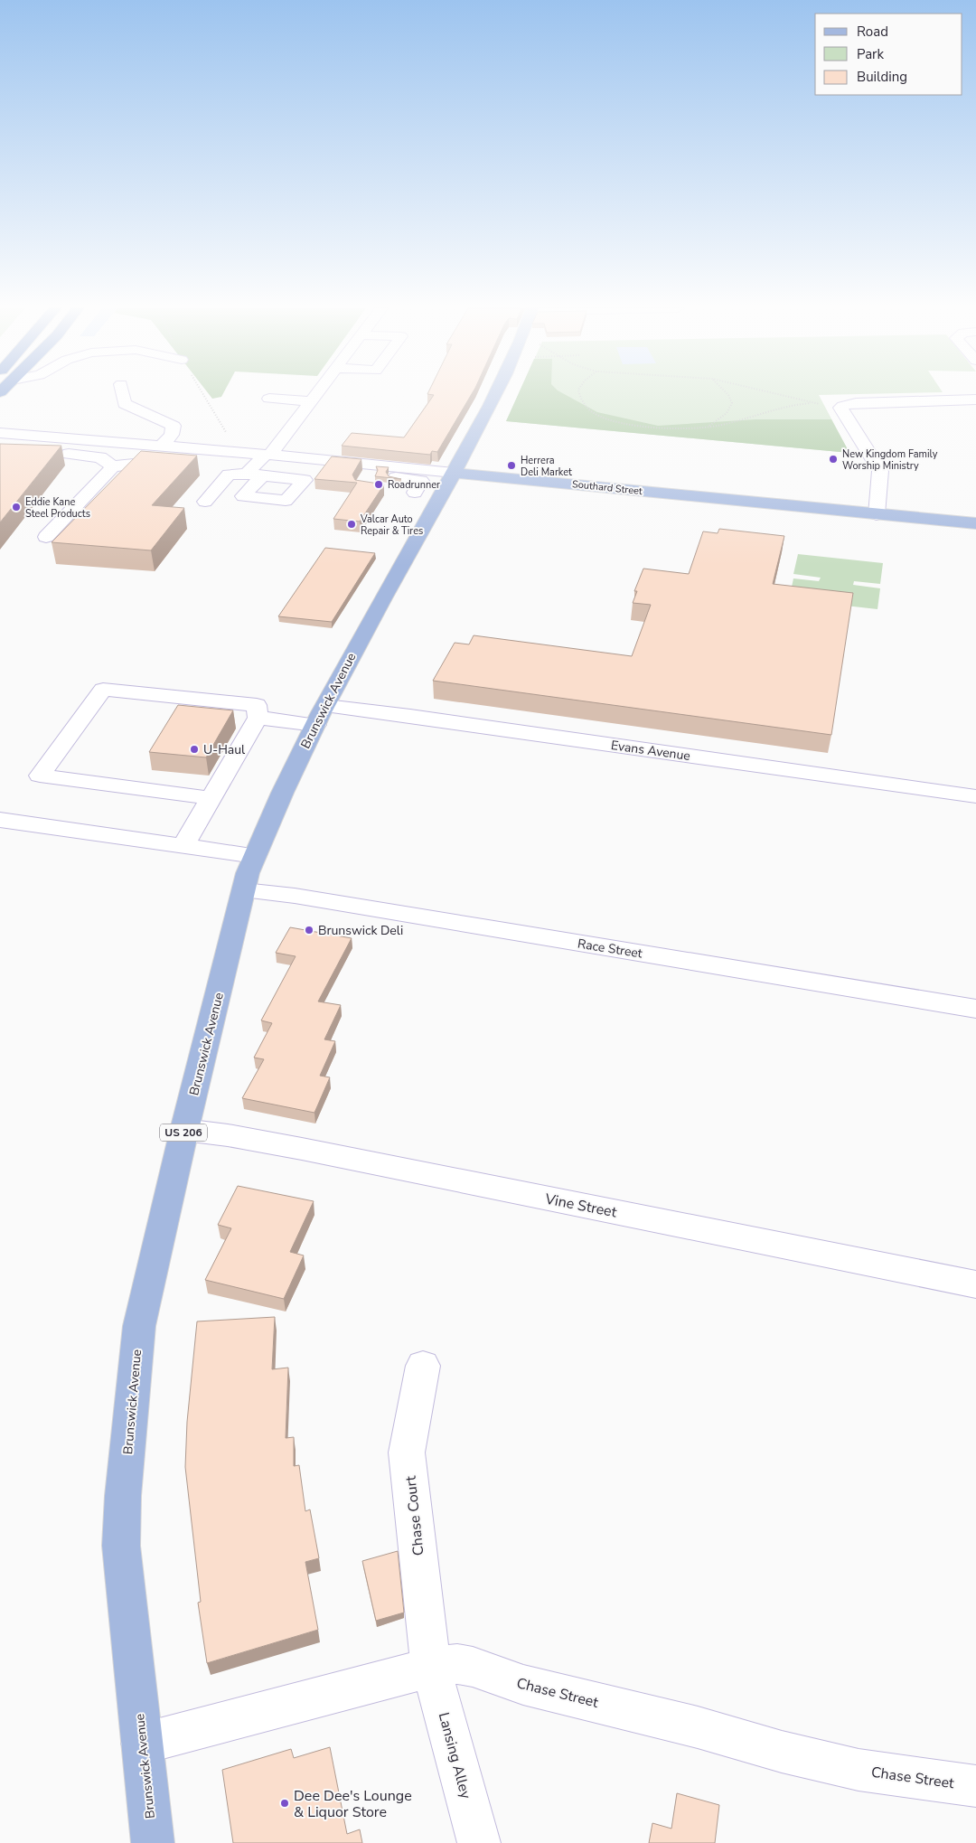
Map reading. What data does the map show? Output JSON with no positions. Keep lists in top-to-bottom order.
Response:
{
  "streets": {
    "main road": ["Southard Street", "Brunswick Avenue", "US 206"],
    "street": [
      "Evans Avenue",
      "Race Street",
      "Vine Street",
      "Chase Court",
      "Chase Street",
      "Lansing Alley"
    ]
  },
  "crossings": [
    ["Southard Street", "Brunswick Avenue"],
    ["Brunswick Avenue", "Evans Avenue"],
    ["Brunswick Avenue", "Race Street"],
    ["Brunswick Avenue", "Vine Street"],
    ["Brunswick Avenue", "Chase Street"],
    ["Chase Court", "Chase Street"],
    ["Chase Court", "Lansing Alley"],
    ["Chase Street", "Lansing Alley"]
  ],
  "places": [
    "New Kingdom Family Worship Ministry",
    "Herrera Deli Market",
    "Roadrunner",
    "Eddie Kane Steel Products",
    "Valcar Auto Repair & Tires",
    "U-Haul",
    "Brunswick Deli",
    "Dee Dee's Lounge & Liquor Store"
  ],
  "legend": ["Road", "Park", "Building"]
}
